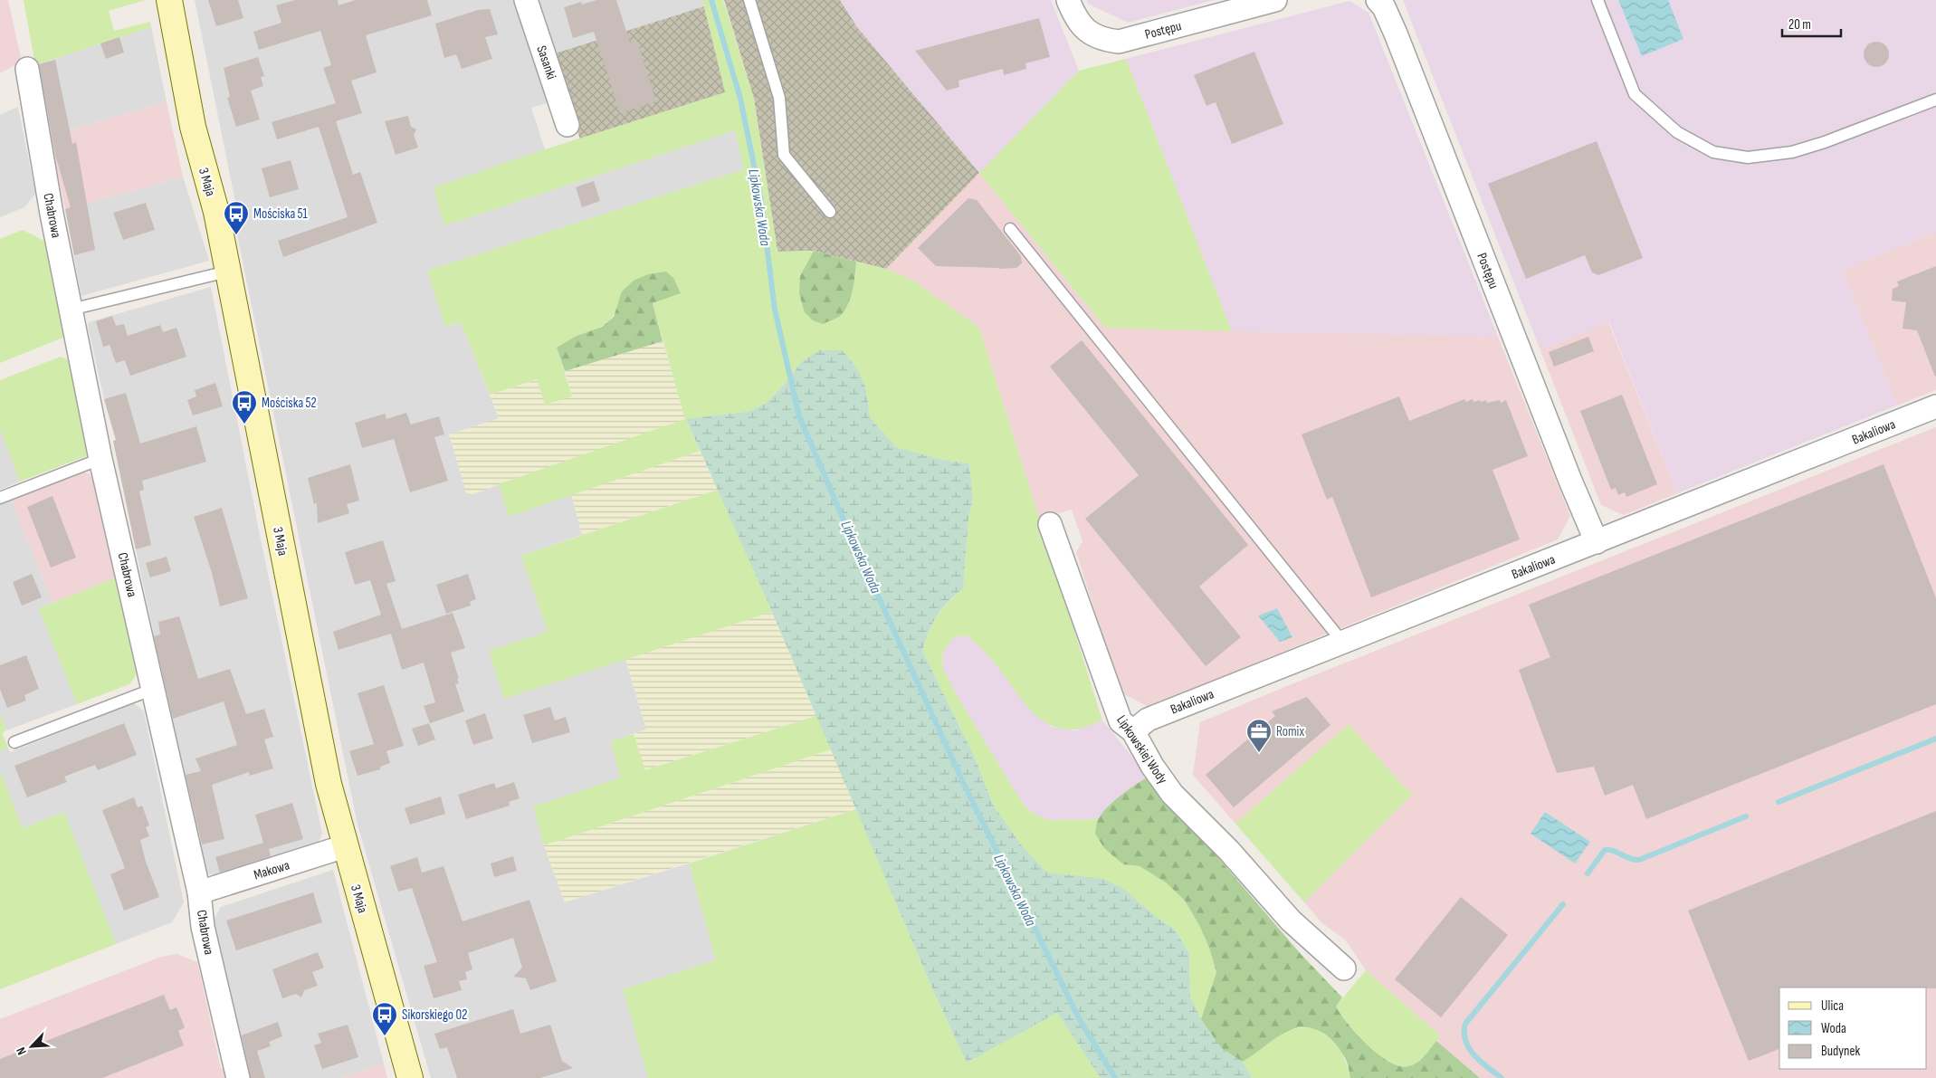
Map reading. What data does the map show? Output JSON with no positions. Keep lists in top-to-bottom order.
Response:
{
  "streets": {
    "main road": ["3 Maja"],
    "street": [
      "Postępu",
      "Sasanki",
      "Chabrowa",
      "Bakaliowa",
      "Lipkowskiej Wody",
      "Makowa"
    ]
  },
  "crossings": [
    ["Postępu", "Bakaliowa"],
    ["3 Maja", "Makowa"],
    ["Chabrowa", "Makowa"],
    ["Bakaliowa", "Lipkowskiej Wody"]
  ],
  "water": ["Lipkowska Woda"],
  "places": {
    "bus stop": ["Mościska 51", "Mościska 52", "Sikorskiego 02"],
    "office": ["Romix"]
  },
  "legend": ["Ulica", "Woda", "Budynek"],
  "scale_bar": "20 m",
  "north": "bottom left"
}
